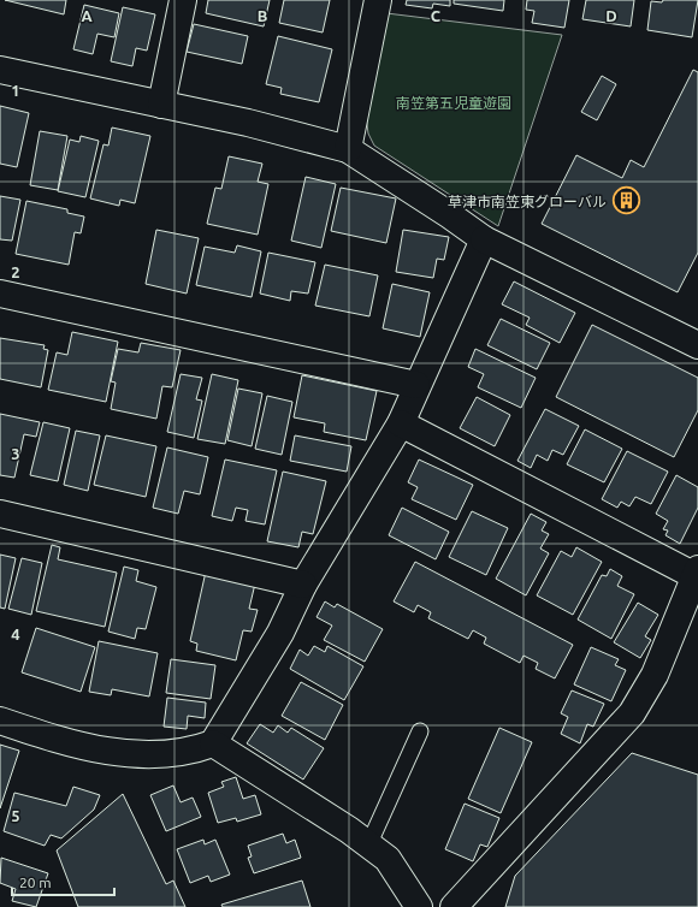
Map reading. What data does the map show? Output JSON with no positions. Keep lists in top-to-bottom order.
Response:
{
  "parks": ["南笠第五児童遊園"],
  "places": {
    "building": ["草津市南笠東グローバル"]
  },
  "scale_bar": "20 m",
  "grid": {
    "columns": [
      "A",
      "B",
      "C",
      "D"
    ],
    "rows": [
      "1",
      "2",
      "3",
      "4",
      "5"
    ]
  }
}
